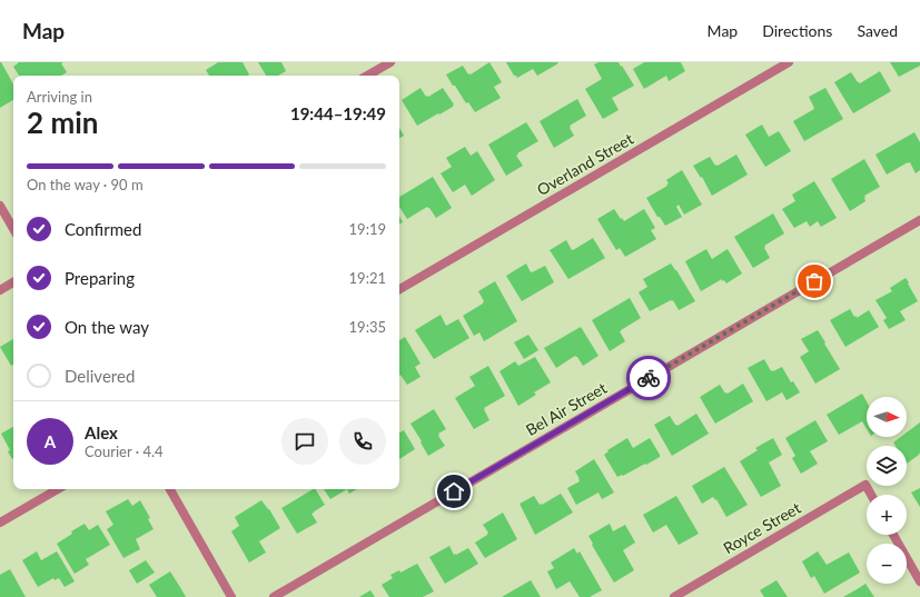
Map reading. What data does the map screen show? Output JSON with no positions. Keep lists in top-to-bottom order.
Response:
{
  "streets": {
    "street": ["Overland Street", "Bel Air Street", "Royce Street"]
  },
  "north": "right",
  "page": {
    "header": "Map",
    "nav": ["Map", "Directions", "Saved"],
    "heading": ["2 min", "Arriving in", "19:44–19:49"],
    "panel": ["Alex", "Courier · 4.4"],
    "bar": "On the way · 90 m",
    "list": [
      ["Confirmed", "19:19"],
      ["Preparing", "19:21"],
      ["On the way", "19:35"],
      "Delivered"
    ],
    "map_buttons": ["+", "−"],
    "round": "A"
  }
}
